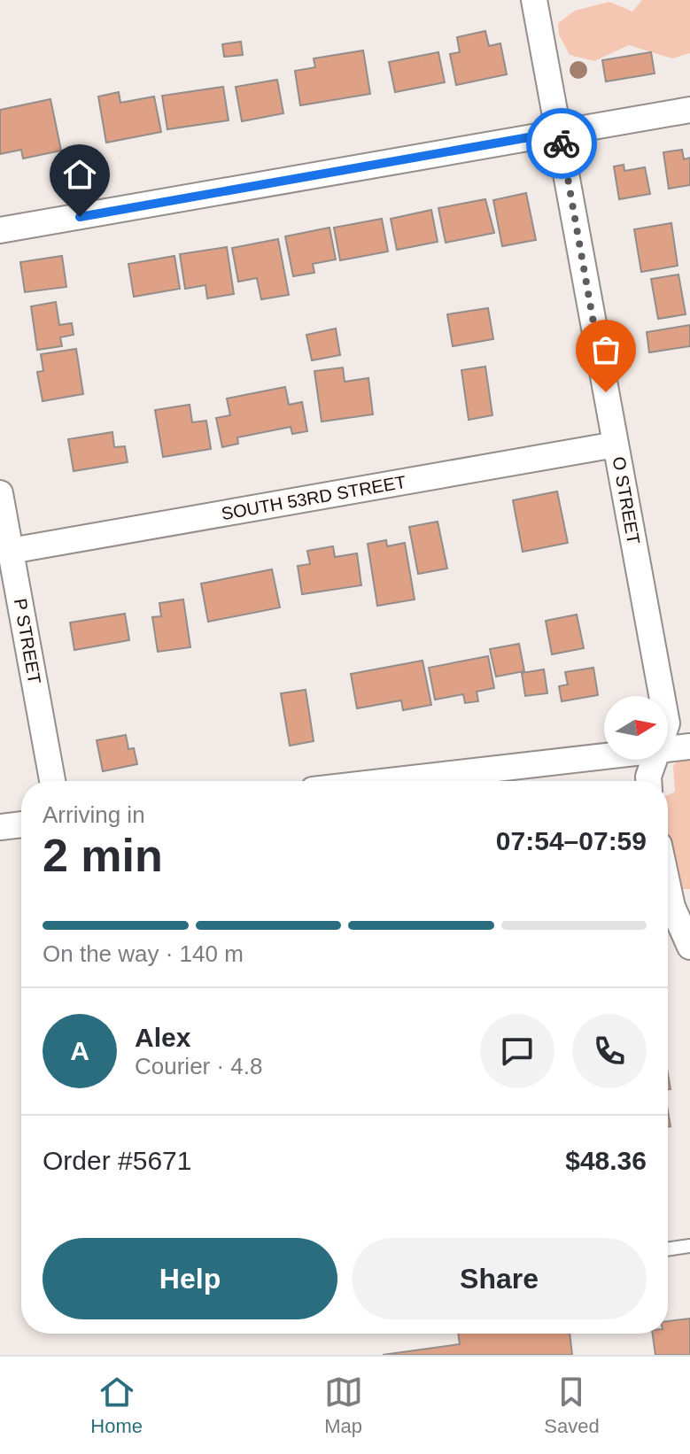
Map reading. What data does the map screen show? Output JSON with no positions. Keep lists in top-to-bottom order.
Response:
{
  "streets": {
    "street": ["SOUTH 53RD STREET", "O STREET", "P STREET"]
  },
  "crossings": [
    ["SOUTH 53RD STREET", "O STREET"],
    ["SOUTH 53RD STREET", "P STREET"]
  ],
  "north": "right",
  "page": {
    "heading": ["2 min", "Arriving in", "07:54–07:59"],
    "panel": [
      "Alex",
      "Courier · 4.8",
      "Order #5671",
      "$48.36"
    ],
    "bar": "On the way · 140 m",
    "round": "A",
    "buttons": ["Help", "Share"],
    "tabs": ["Home", "Map", "Saved"]
  }
}
